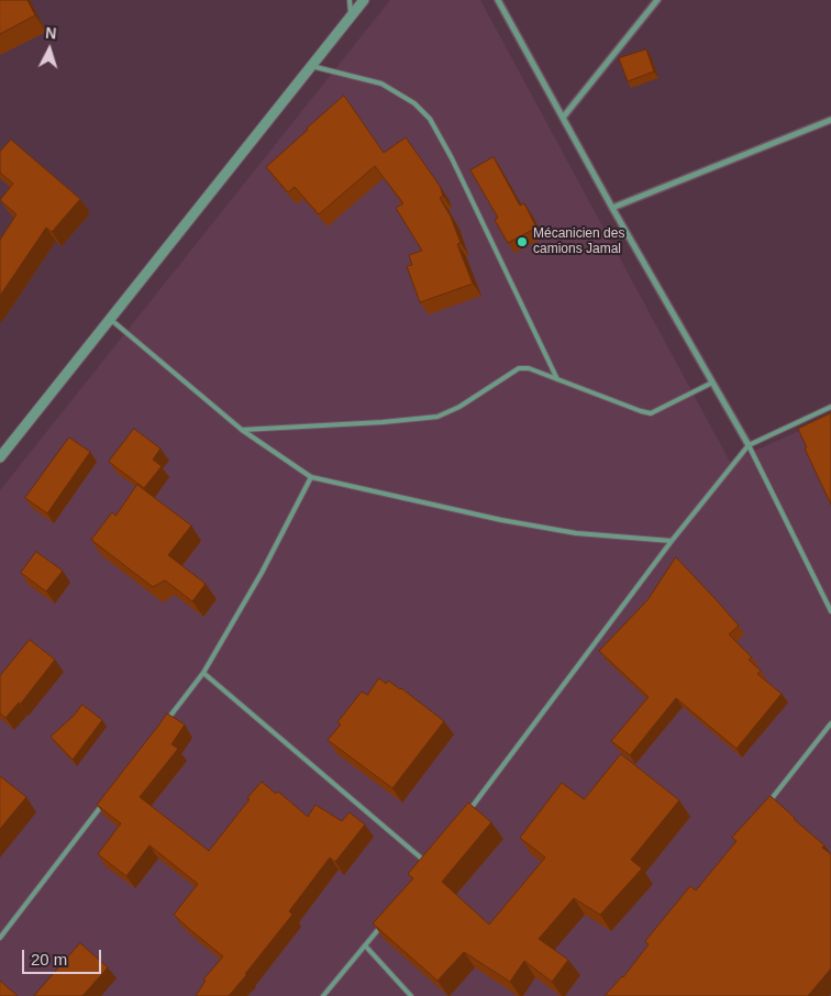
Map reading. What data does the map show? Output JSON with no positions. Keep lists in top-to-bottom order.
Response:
{
  "places": ["Mécanicien des camions Jamal"],
  "scale_bar": "20 m",
  "north": "top"
}
